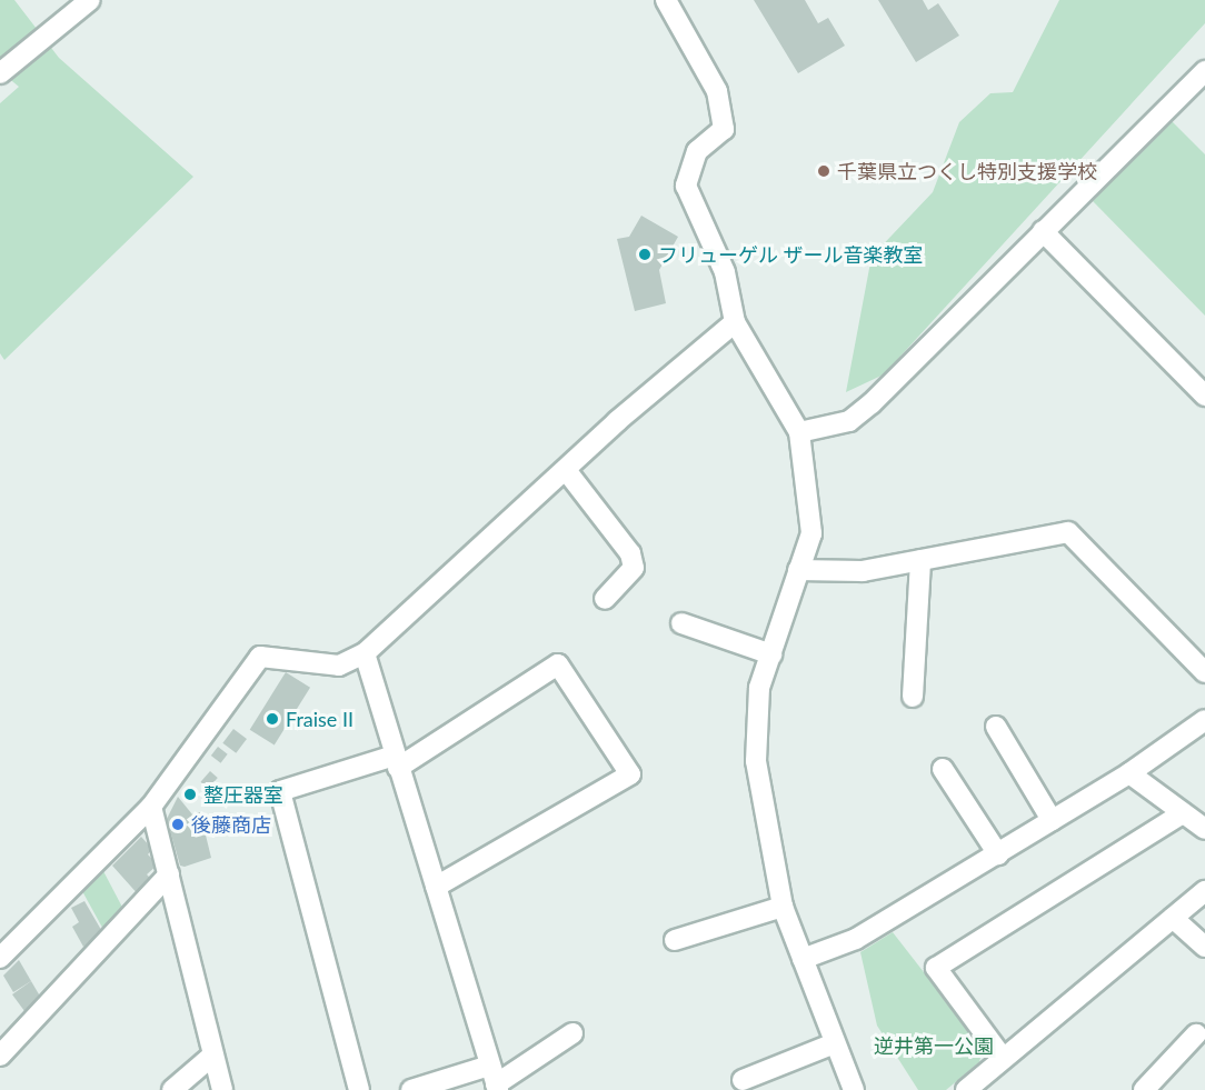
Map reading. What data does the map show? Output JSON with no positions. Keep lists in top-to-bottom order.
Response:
{
  "parks": ["逆井第一公園"],
  "places": [
    "千葉県立つくし特別支援学校",
    "フリューゲル ザール音楽教室",
    "Fraise II",
    "整圧器室",
    "後藤商店"
  ]
}
